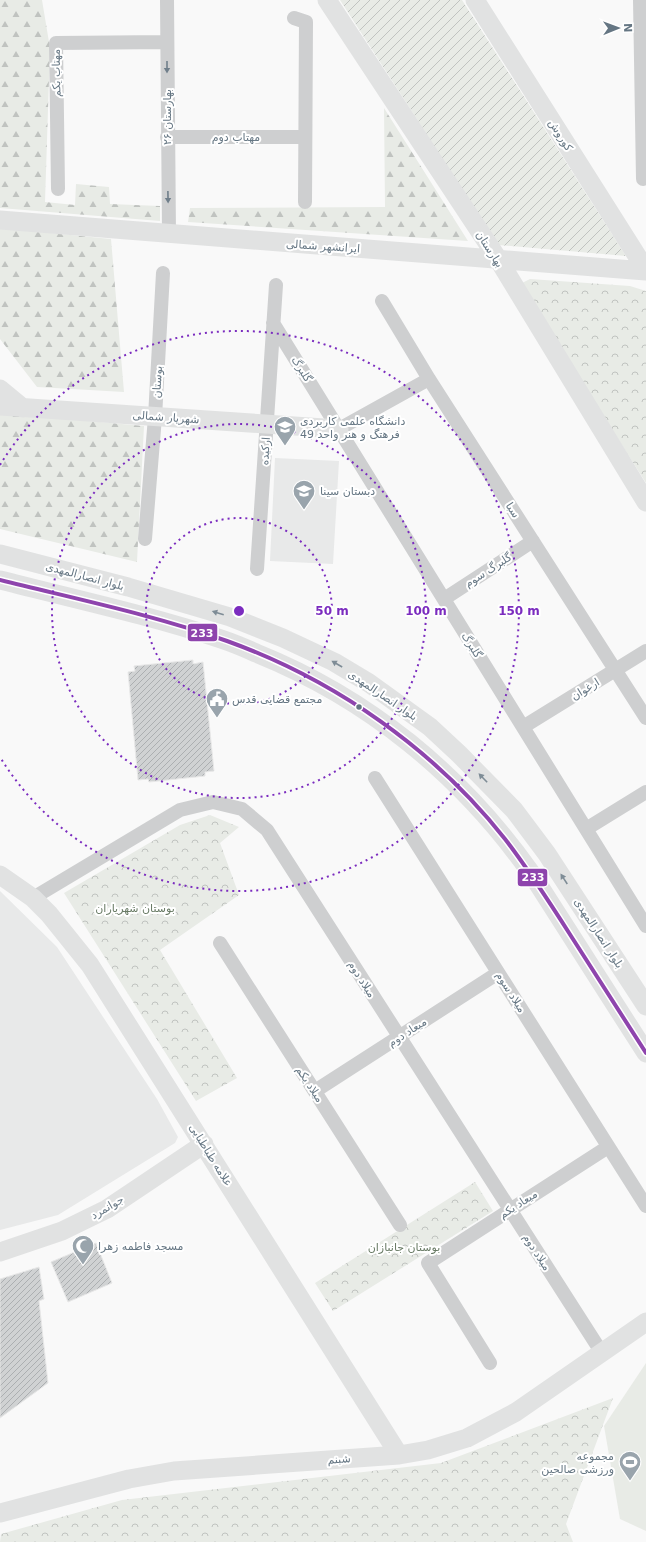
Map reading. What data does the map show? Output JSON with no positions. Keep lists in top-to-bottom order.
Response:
{
  "streets": {
    "street": [
      "مهتاب یکم",
      "بهارستان ۲۶",
      "کوروش",
      "مهتاب دوم",
      "ایرانشهر شمالی",
      "بهارستان",
      "گلبرگ",
      "بوستان",
      "شهریار شمالی",
      "ارکیده",
      "سبا",
      "گلبرگ سوم",
      "بلوار انصارالمهدی",
      "ارغوان",
      "میلاد دوم",
      "میلاد سوم",
      "میعاد دوم",
      "میلاد یکم",
      "علامه طباطبایی",
      "میعاد یکم",
      "جوانمرد",
      "شبنم"
    ]
  },
  "crossings": [
    ["مهتاب یکم", "بهارستان ۲۶"],
    ["بهارستان ۲۶", "مهتاب دوم"],
    ["بهارستان ۲۶", "ایرانشهر شمالی"],
    ["کوروش", "ایرانشهر شمالی"],
    ["ایرانشهر شمالی", "بهارستان"],
    ["گلبرگ", "شهریار شمالی"],
    ["گلبرگ", "ارکیده"],
    ["گلبرگ", "گلبرگ سوم"],
    ["گلبرگ", "ارغوان"],
    ["بوستان", "شهریار شمالی"],
    ["شهریار شمالی", "ارکیده"],
    ["سبا", "گلبرگ سوم"],
    ["سبا", "ارغوان"],
    ["میلاد دوم", "میعاد دوم"],
    ["میلاد دوم", "علامه طباطبایی"],
    ["میلاد دوم", "میعاد یکم"],
    ["میلاد دوم", "شبنم"],
    ["میلاد سوم", "میعاد دوم"],
    ["میلاد سوم", "میعاد یکم"],
    ["میعاد دوم", "میلاد یکم"],
    ["علامه طباطبایی", "جوانمرد"],
    ["علامه طباطبایی", "شبنم"]
  ],
  "one_way": ["بهارستان ۲۶"],
  "parks": ["بوستان شهریاران", "بوستان جانبازان"],
  "places": {
    "school or university": ["دانشگاه علمی کاربردی فرهتگ و هنر واحد 49", "دبستان سینا"],
    "public building": ["مجتمع قضایی قدس"],
    "mosque": ["مسجد فاطمه زهرا"],
    "sports": ["مجموعه ورزشی صالحین"]
  },
  "lines": ["transit line 233"],
  "north": "right",
  "rings": ["50 m", "100 m", "150 m"]
}
